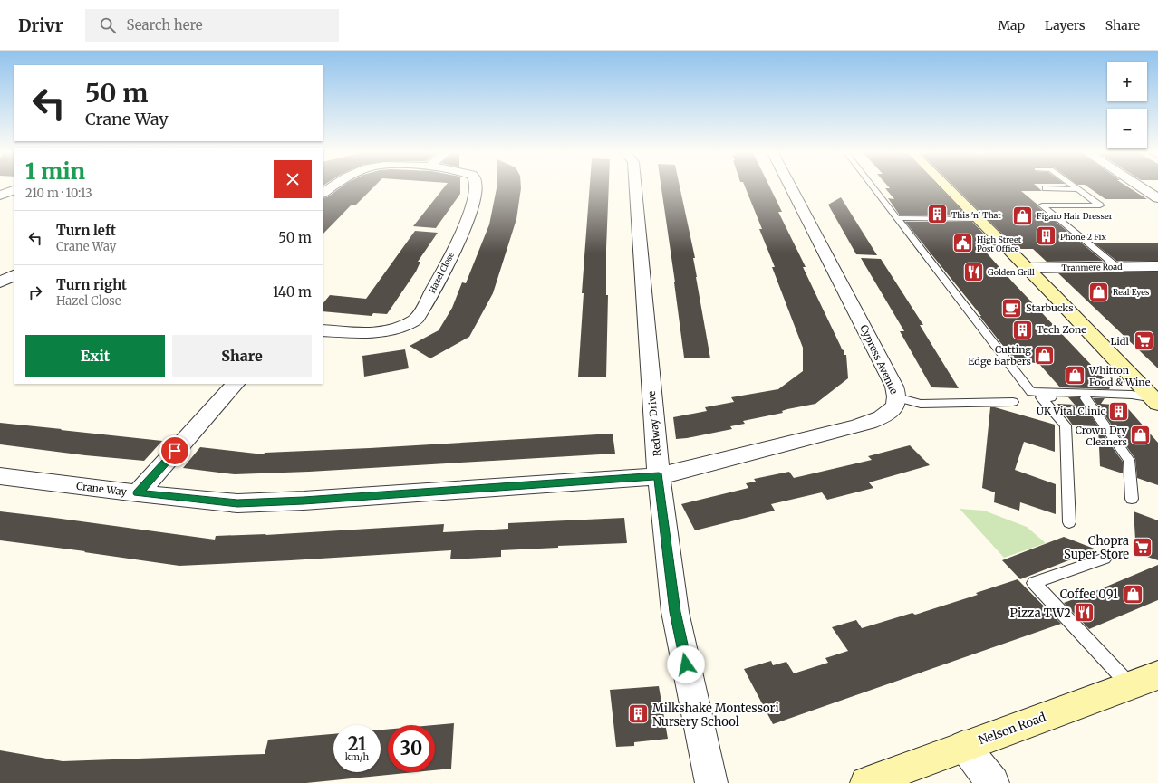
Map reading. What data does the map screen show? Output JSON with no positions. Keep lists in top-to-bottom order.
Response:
{
  "streets": {
    "street": [
      "Tranmere Road",
      "Hazel Close",
      "Cypress Avenue",
      "Redway Drive",
      "Crane Way",
      "Nelson Road"
    ]
  },
  "crossings": [
    ["Cypress Avenue", "Redway Drive"],
    ["Cypress Avenue", "Crane Way"],
    ["Redway Drive", "Crane Way"]
  ],
  "places": {
    "building": [
      "This 'n' That",
      "Phone 2 Fix",
      "Tech Zone",
      "UK Vital Clinic",
      "Milkshake Montessori Nursery School"
    ],
    "shop": [
      "Figaro Hair Dresser",
      "Real Eyes",
      "Cutting Edge Barbers",
      "Whitton Food & Wine",
      "Crown Dry Cleaners",
      "Coffee 091"
    ],
    "public building": ["High Street Post Office"],
    "restaurant": ["Golden Grill", "Pizza TW2"],
    "cafe": ["Starbucks"],
    "supermarket": ["Lidl", "Chopra Super Store"]
  },
  "page": {
    "header": "Drivr",
    "search": "Search here",
    "nav": ["Map", "Layers", "Share"],
    "map_buttons": ["+", "−"],
    "turn": ["50 m", "Crane Way"],
    "heading": ["1 min", "210 m · 10:13"],
    "list": [
      {
        "name": "Turn left",
        "note": "Crane Way",
        "value": "50 m"
      },
      {
        "name": "Turn right",
        "note": "Hazel Close",
        "value": "140 m"
      }
    ],
    "buttons": ["Exit", "Share"],
    "speed": "21 km/h",
    "limit": "30"
  }
}
